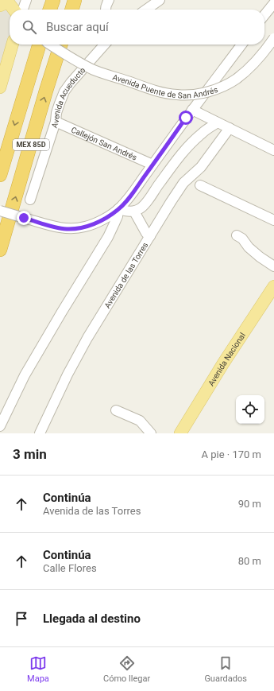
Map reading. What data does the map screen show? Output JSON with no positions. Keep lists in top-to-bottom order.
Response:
{
  "streets": {
    "highway": ["MEX 85D"],
    "main road": ["Avenida Nacional"],
    "street": [
      "Avenida Puente de San Andrés",
      "Avenida Acueducto",
      "Callejón San Andrés",
      "Avenida de las Torres"
    ]
  },
  "crossings": [
    ["Avenida Acueducto", "Callejón San Andrés"]
  ],
  "page": {
    "search": "Buscar aquí",
    "heading": ["3 min", "A pie · 170 m"],
    "list": [
      ["Continúa", "Avenida de las Torres", "90 m"],
      ["Continúa", "Calle Flores", "80 m"],
      "Llegada al destino"
    ],
    "nav": ["Mapa", "Cómo llegar", "Guardados"]
  }
}
